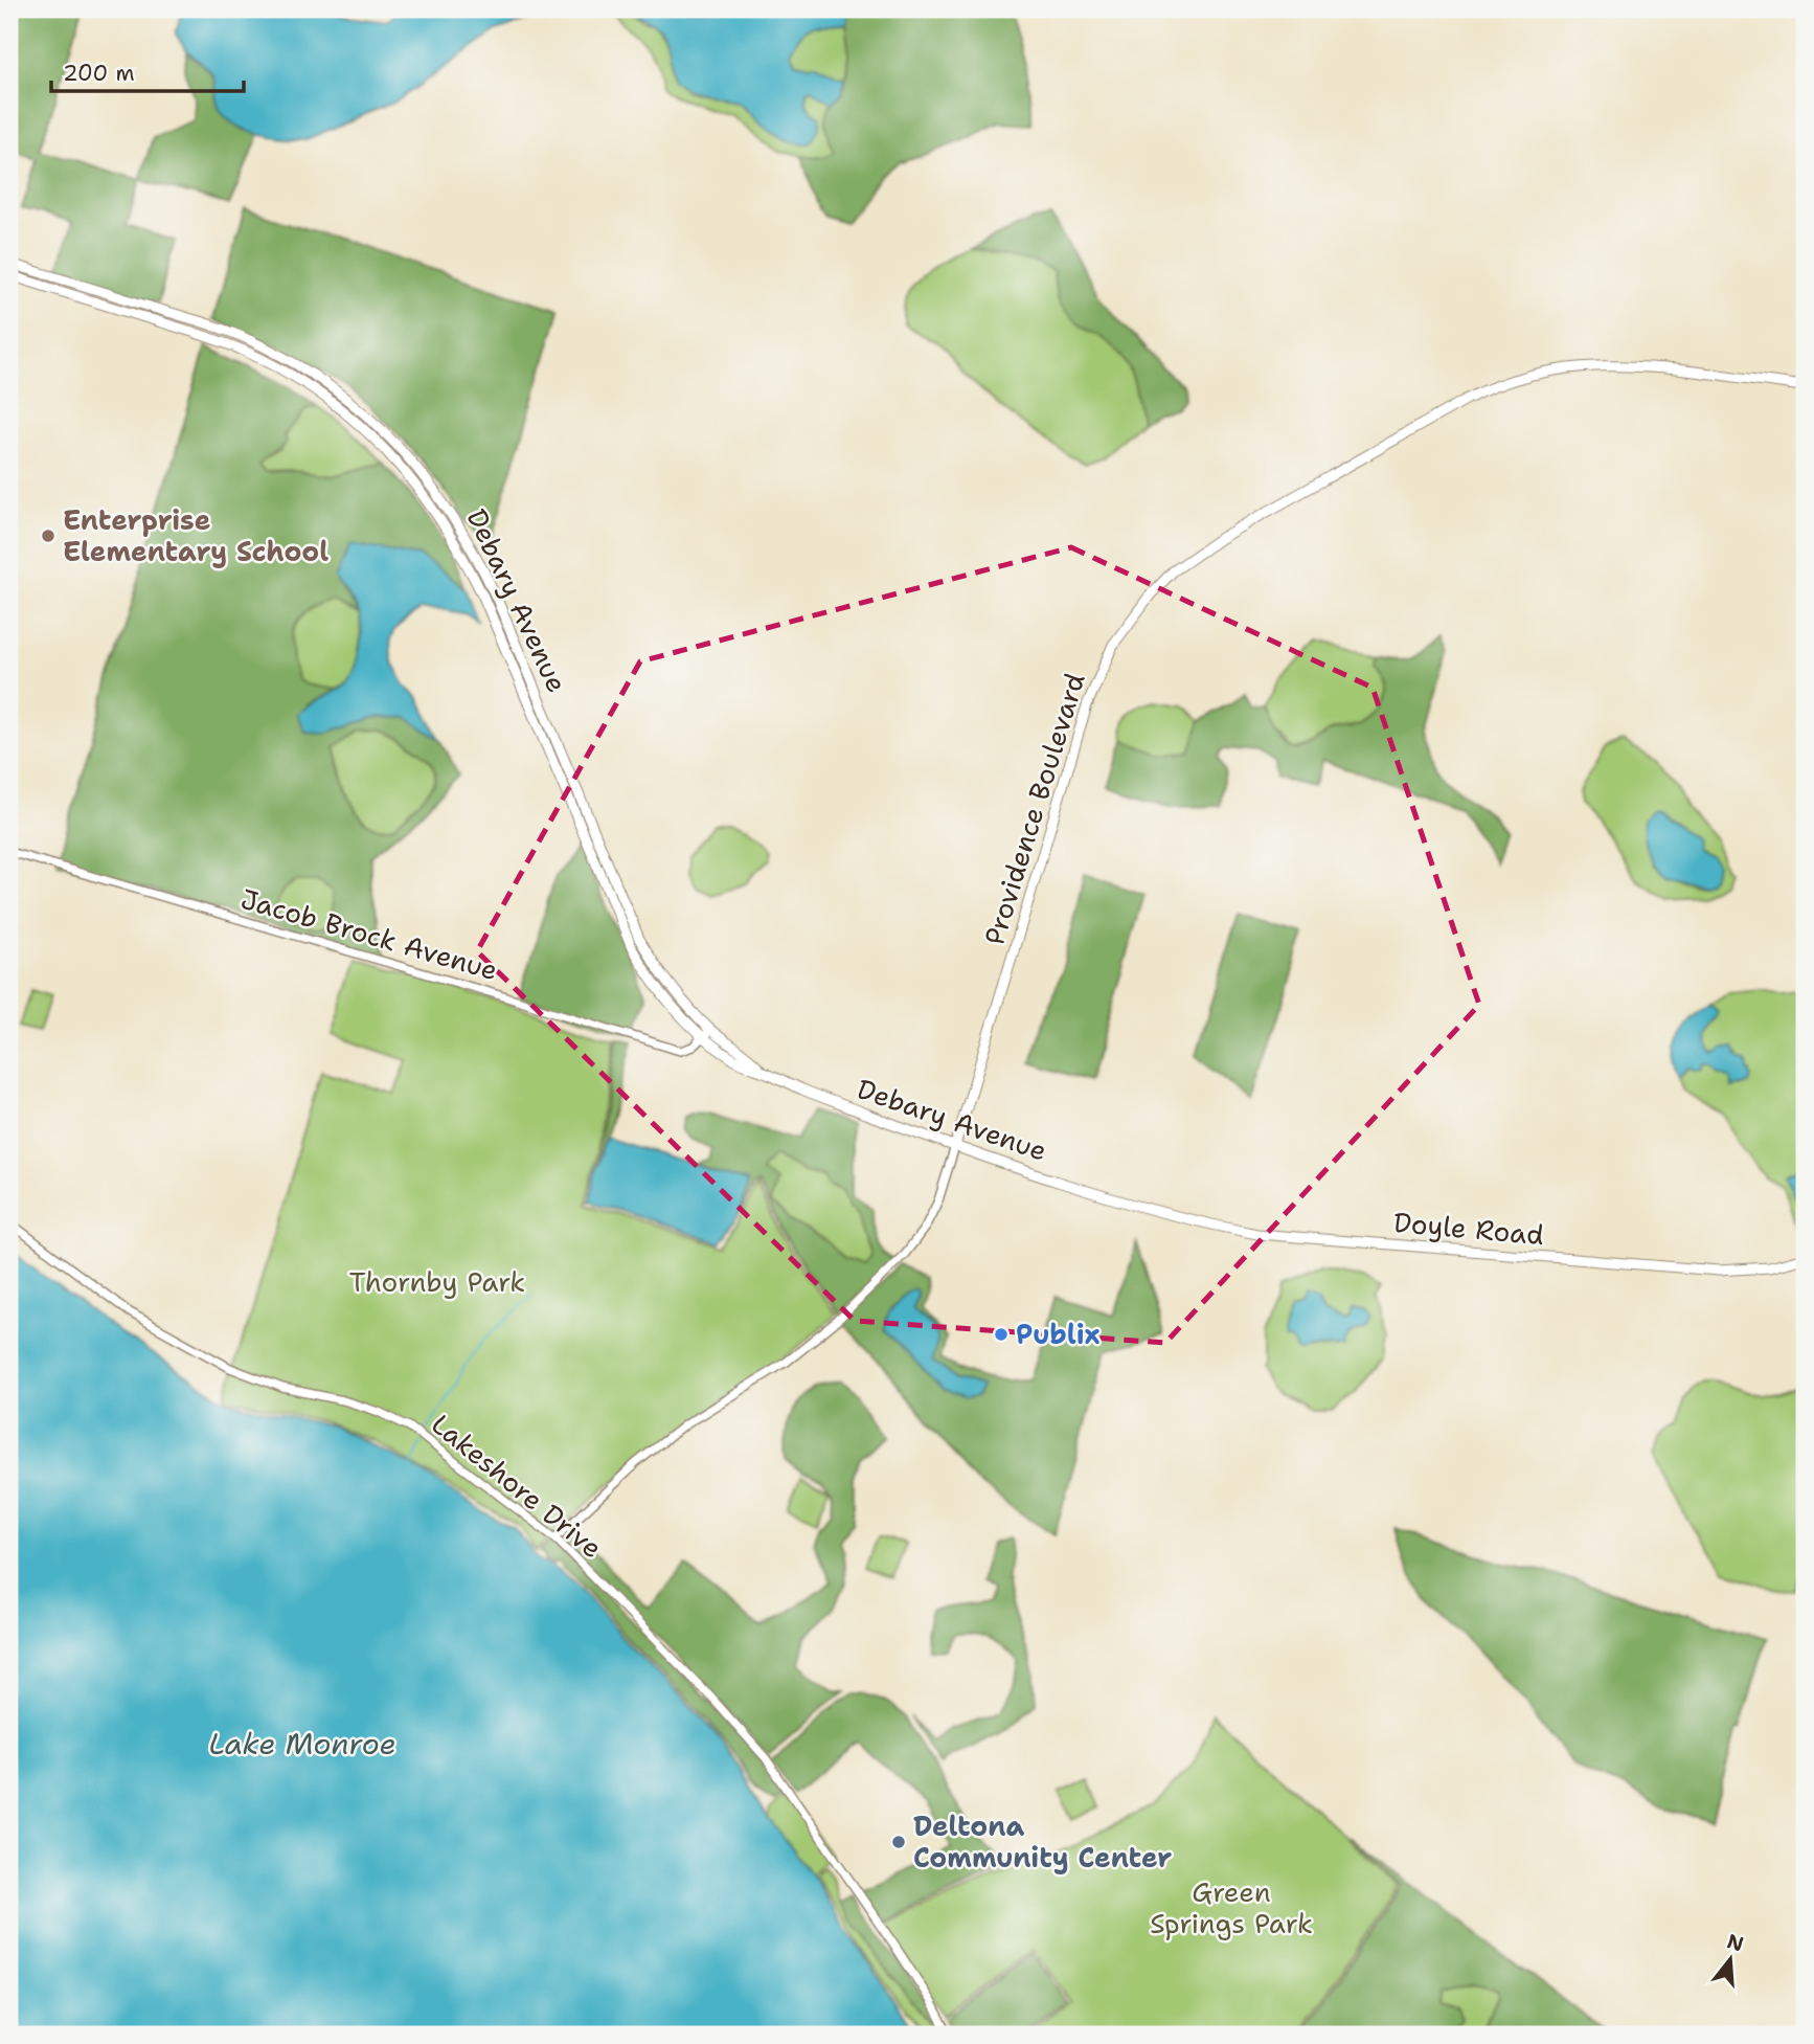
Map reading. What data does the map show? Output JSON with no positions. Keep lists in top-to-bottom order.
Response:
{
  "streets": {
    "main road": ["Debary Avenue", "Providence Boulevard", "Doyle Road"],
    "street": ["Jacob Brock Avenue", "Lakeshore Drive"]
  },
  "crossings": [
    ["Debary Avenue", "Providence Boulevard"],
    ["Debary Avenue", "Jacob Brock Avenue"],
    ["Debary Avenue", "Doyle Road"],
    ["Providence Boulevard", "Lakeshore Drive"]
  ],
  "water": ["Lake Monroe"],
  "parks": ["Thornby Park", "Green Springs Park"],
  "places": ["Enterprise Elementary School", "Publix", "Deltona Community Center"],
  "scale_bar": "200 m",
  "north": "top"
}
